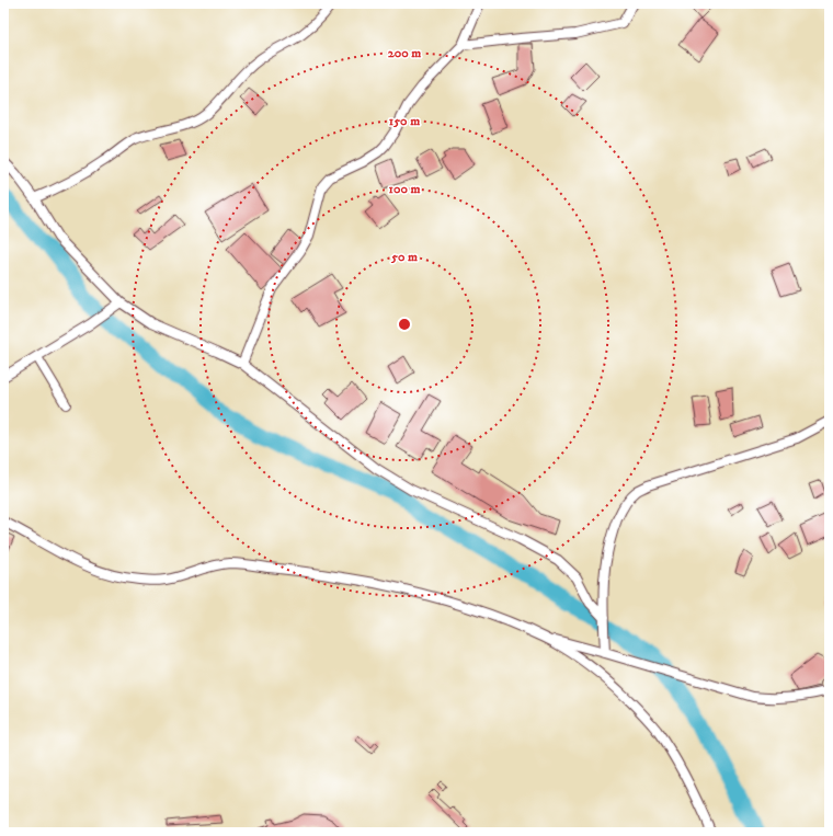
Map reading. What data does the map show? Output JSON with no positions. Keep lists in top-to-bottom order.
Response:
{
  "rings": [
    "200 m",
    "150 m",
    "100 m",
    "50 m"
  ]
}
